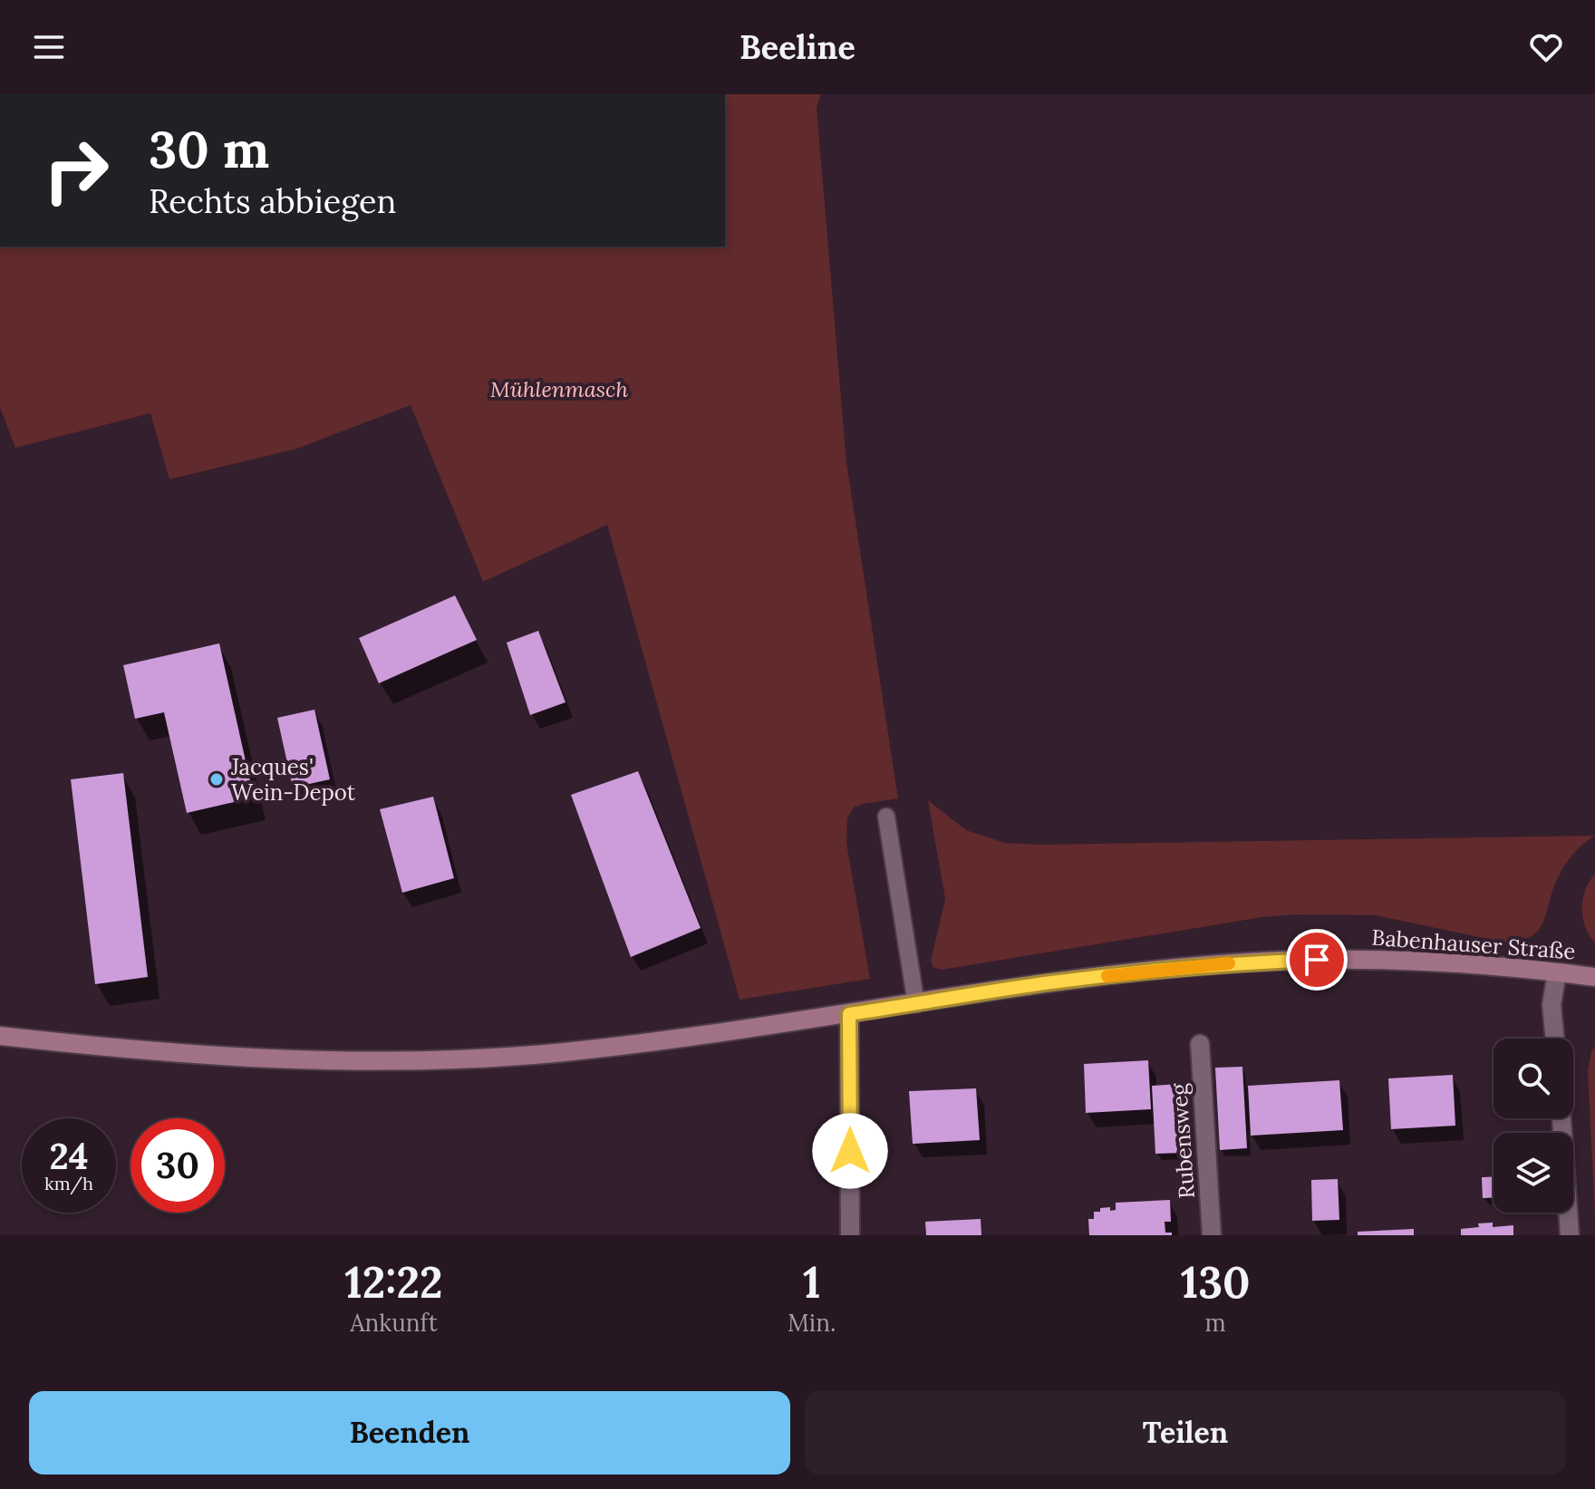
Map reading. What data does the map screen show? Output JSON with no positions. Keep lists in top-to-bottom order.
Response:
{
  "streets": {
    "main road": ["Babenhauser Straße"],
    "street": ["Rubensweg"]
  },
  "parks": ["Mühlenmasch"],
  "places": ["Jacques' Wein-Depot"],
  "page": {
    "header": "Beeline",
    "turn": ["30 m", "Rechts abbiegen"],
    "speed": "24 km/h",
    "limit": "30",
    "eta": [
      "12:22",
      "Ankunft",
      "1",
      "Min.",
      "130",
      "m"
    ],
    "buttons": ["Beenden", "Teilen"]
  }
}
